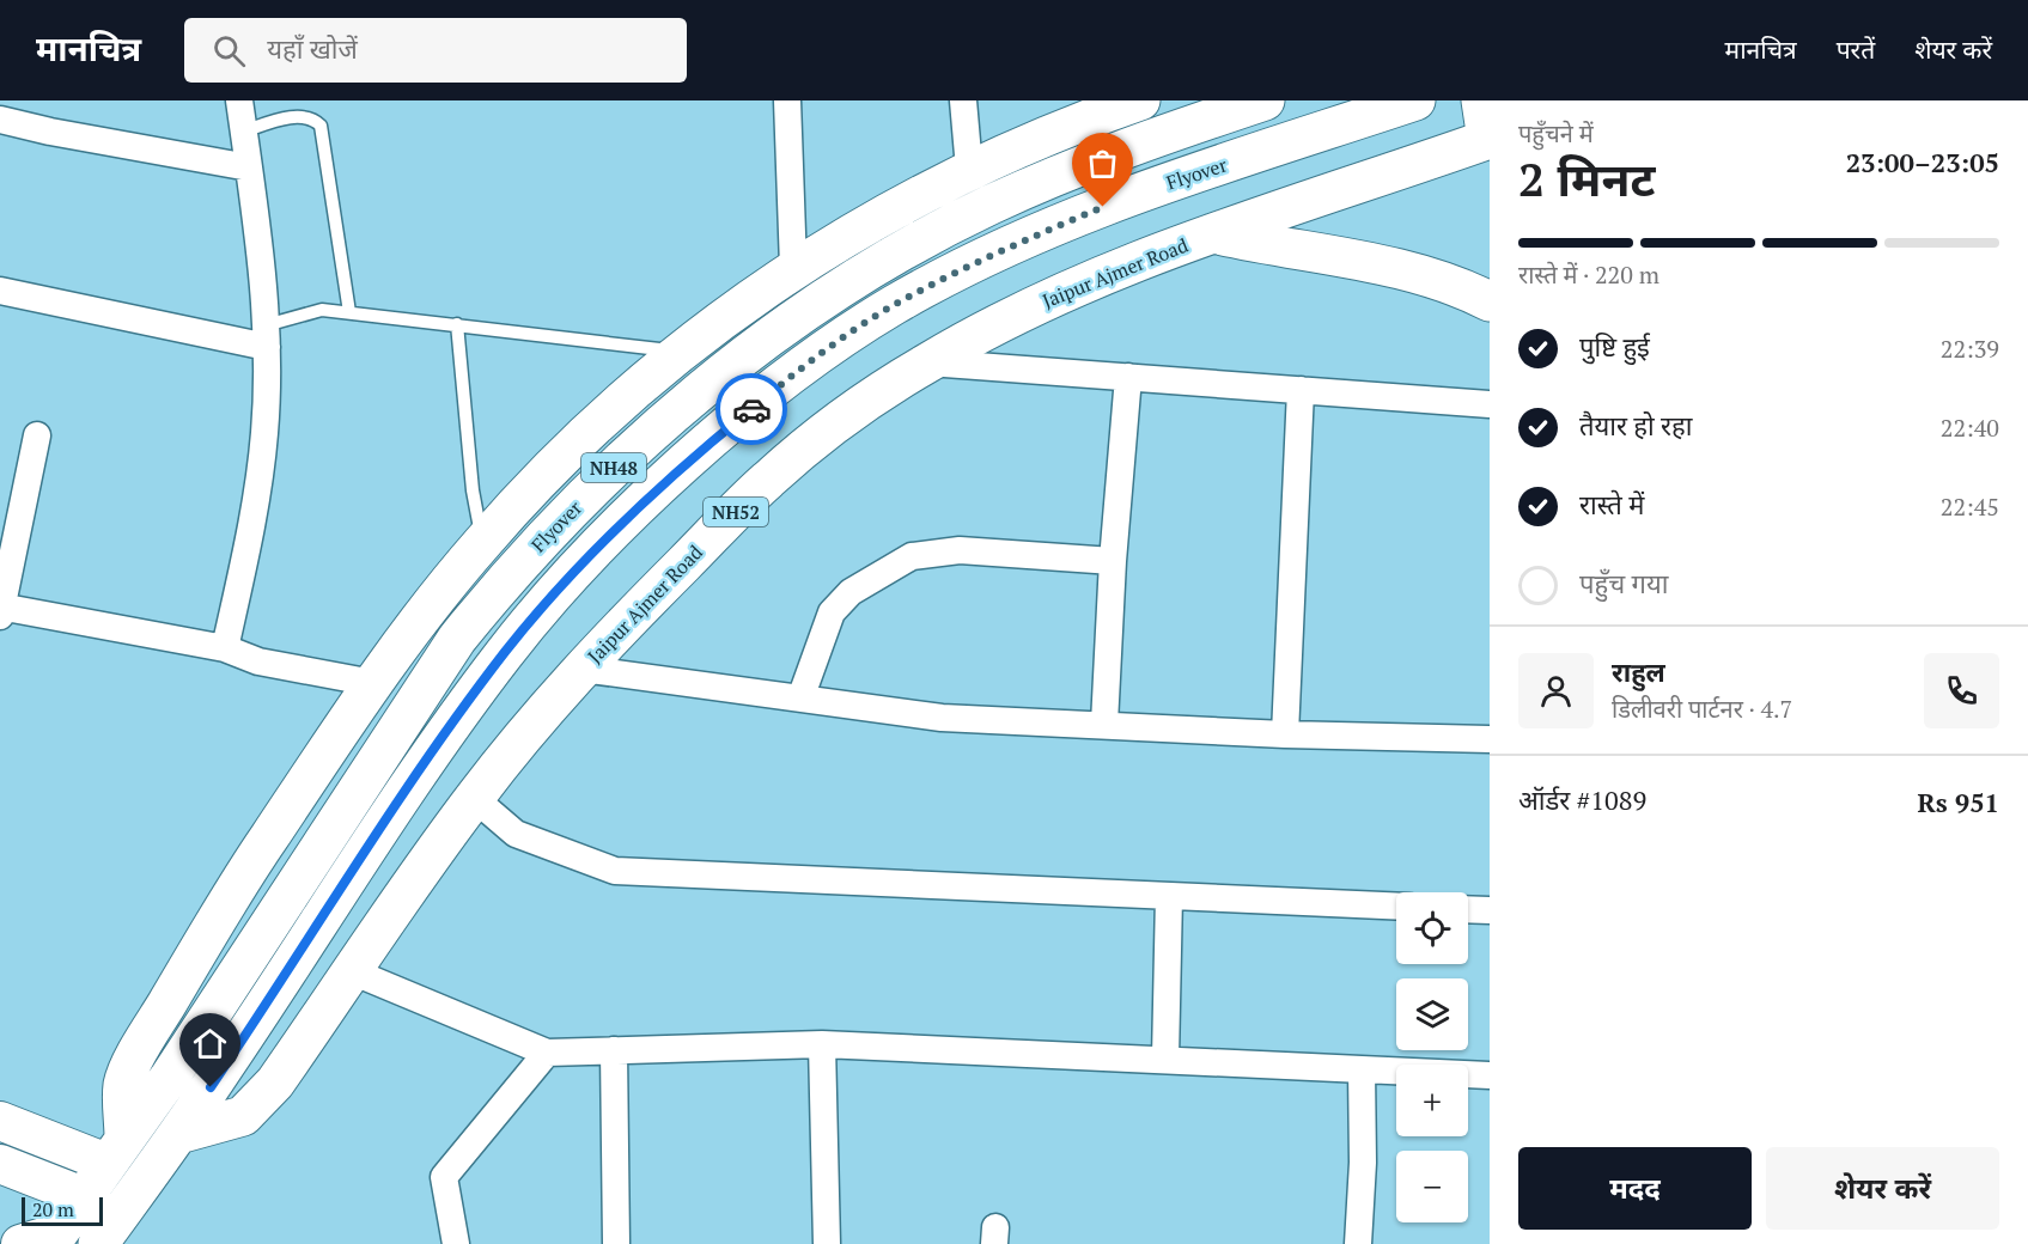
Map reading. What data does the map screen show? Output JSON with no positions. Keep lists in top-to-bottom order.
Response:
{
  "streets": {
    "highway": [
      "Flyover",
      "Jaipur Ajmer Road",
      "NH48",
      "NH52"
    ]
  },
  "crossings": [
    ["Flyover", "Jaipur Ajmer Road"],
    ["Flyover", "NH48"],
    ["Jaipur Ajmer Road", "NH48"],
    ["Jaipur Ajmer Road", "NH52"]
  ],
  "scale_bar": "20 m",
  "page": {
    "header": "मानचित्र",
    "search": "यहाँ खोजें",
    "nav": ["मानचित्र", "परतें", "शेयर करें"],
    "heading": ["2 मिनट", "पहुँचने में", "23:00–23:05"],
    "panel": [
      "राहुल",
      "डिलीवरी पार्टनर · 4.7",
      "ऑर्डर #1089",
      "Rs 951"
    ],
    "bar": "रास्ते में · 220 m",
    "list": [
      ["पुष्टि हुई", "22:39"],
      ["तैयार हो रहा", "22:40"],
      ["रास्ते में", "22:45"],
      "पहुँच गया"
    ],
    "map_buttons": ["+", "−"],
    "buttons": ["मदद", "शेयर करें"],
    "scale": "20 m"
  }
}
